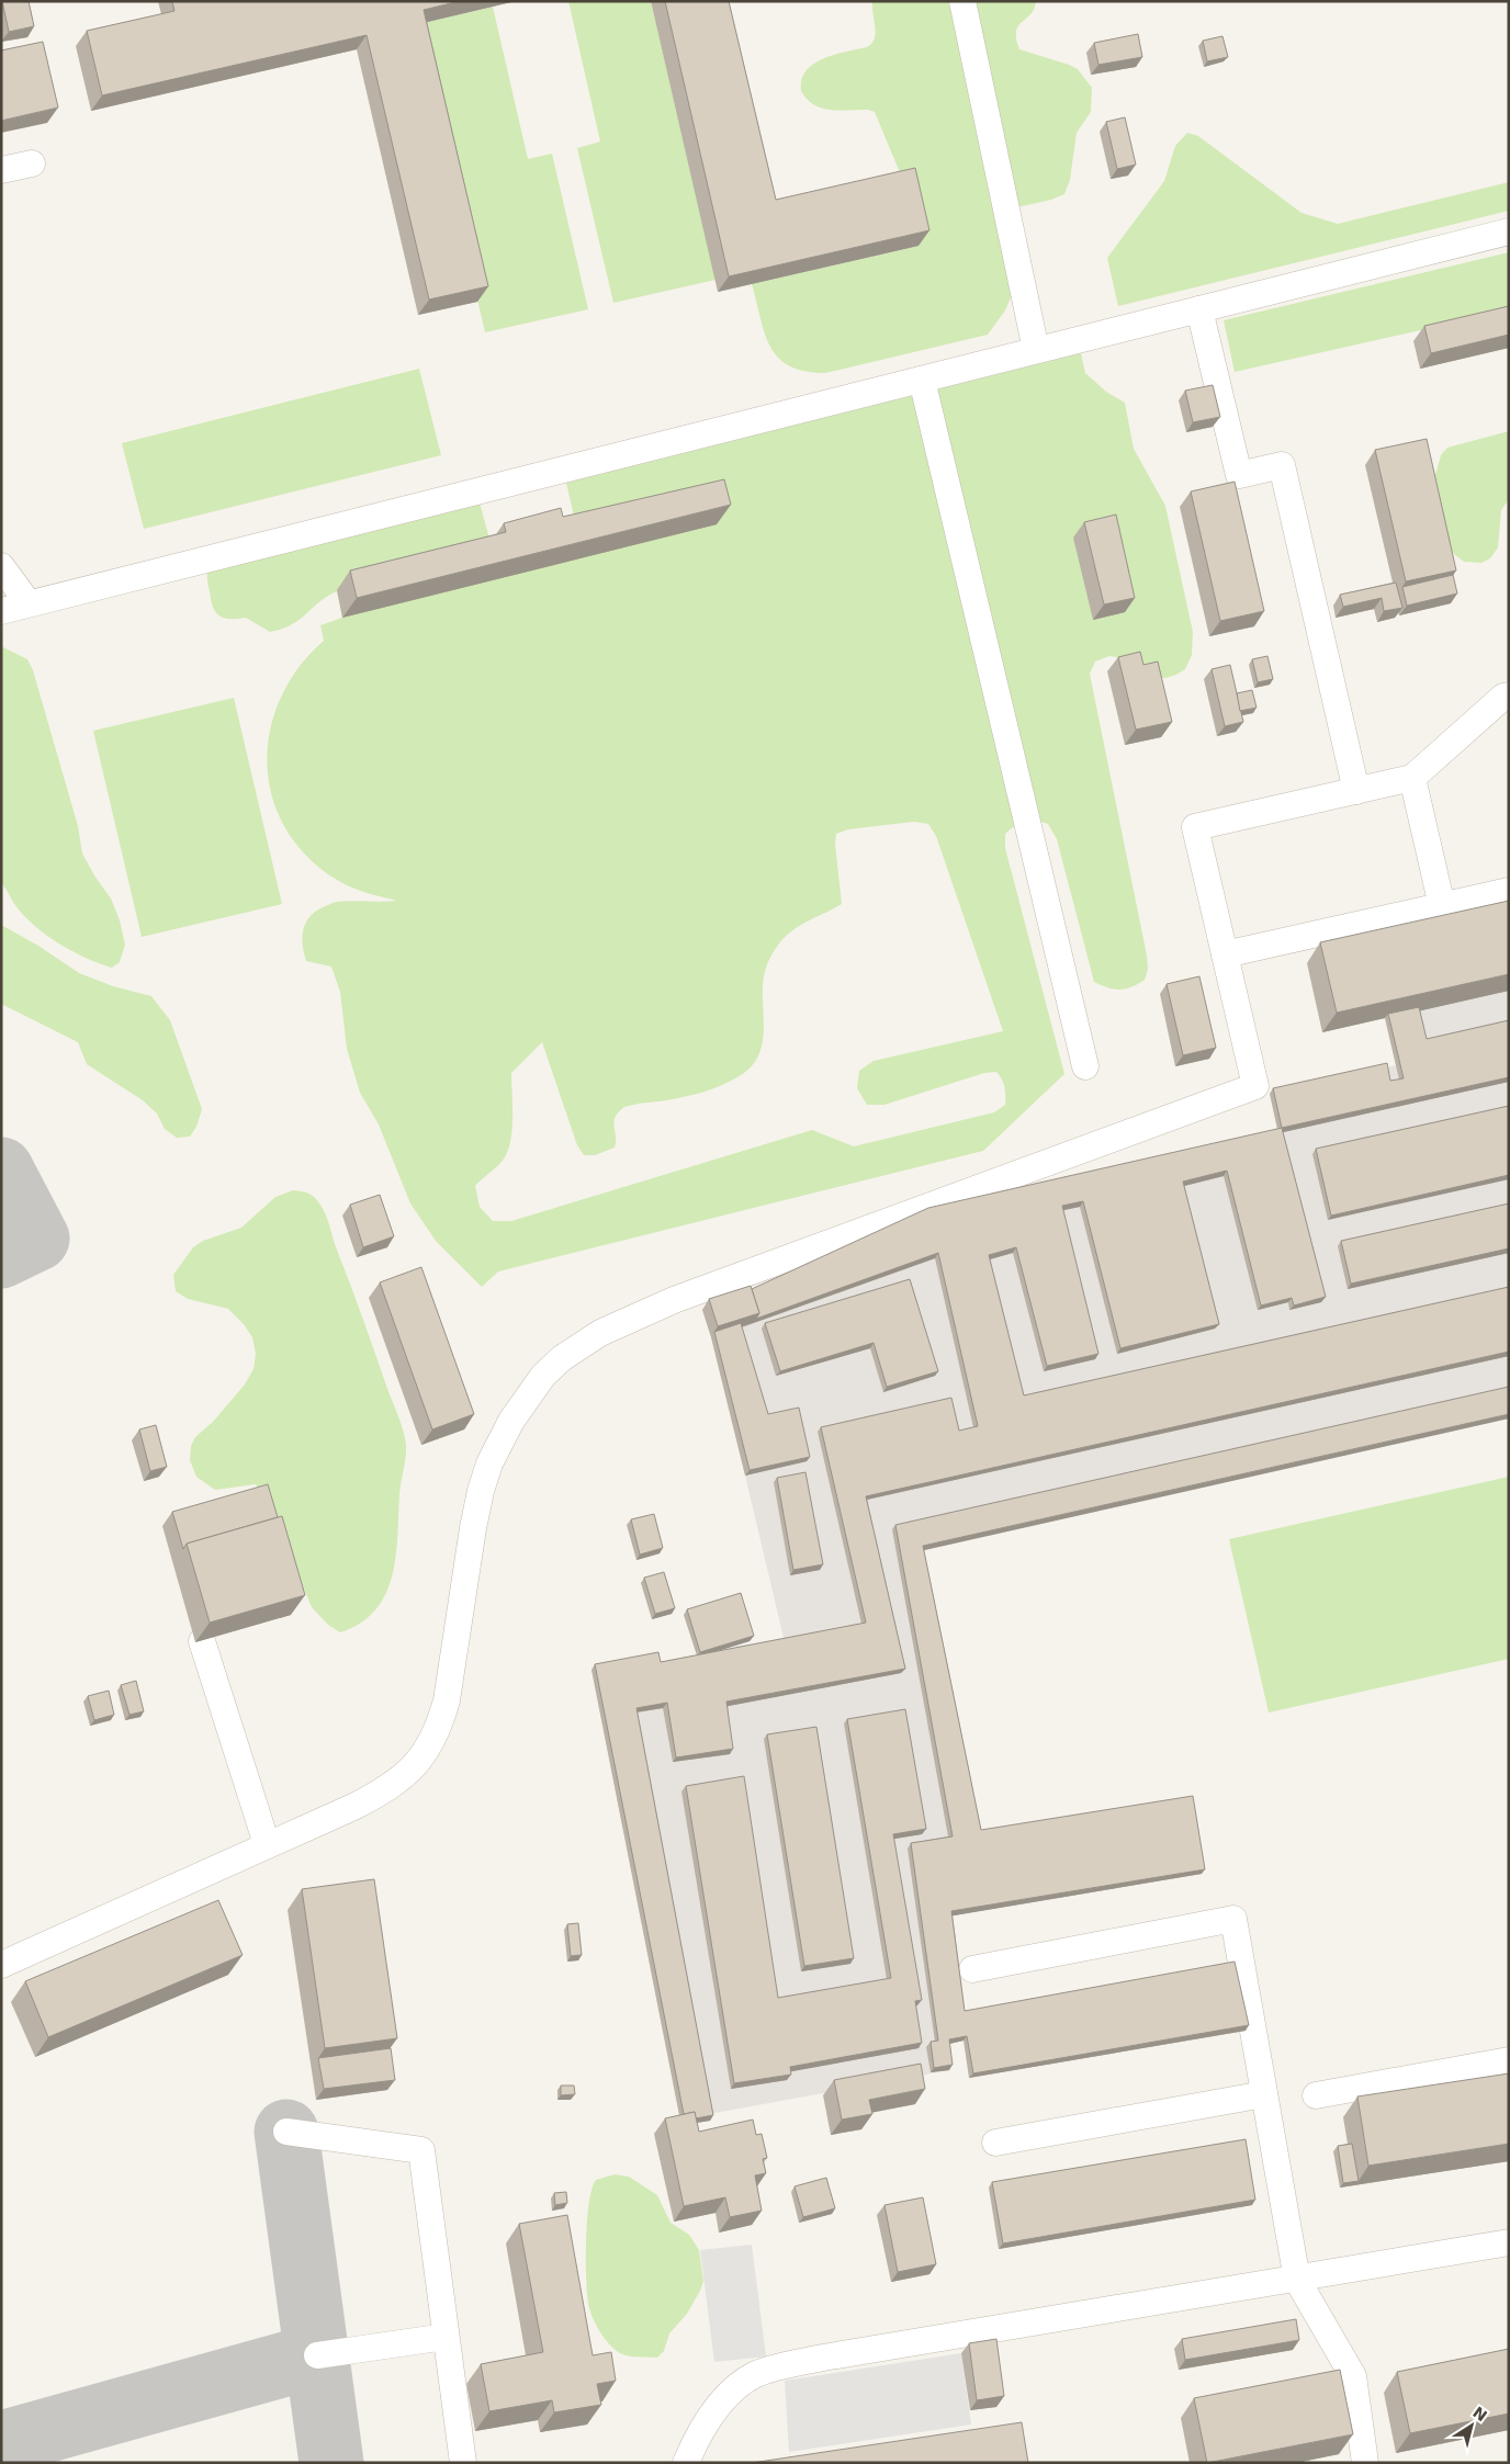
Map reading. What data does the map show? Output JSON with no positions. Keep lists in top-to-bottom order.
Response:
{
  "north": "top right"
}
